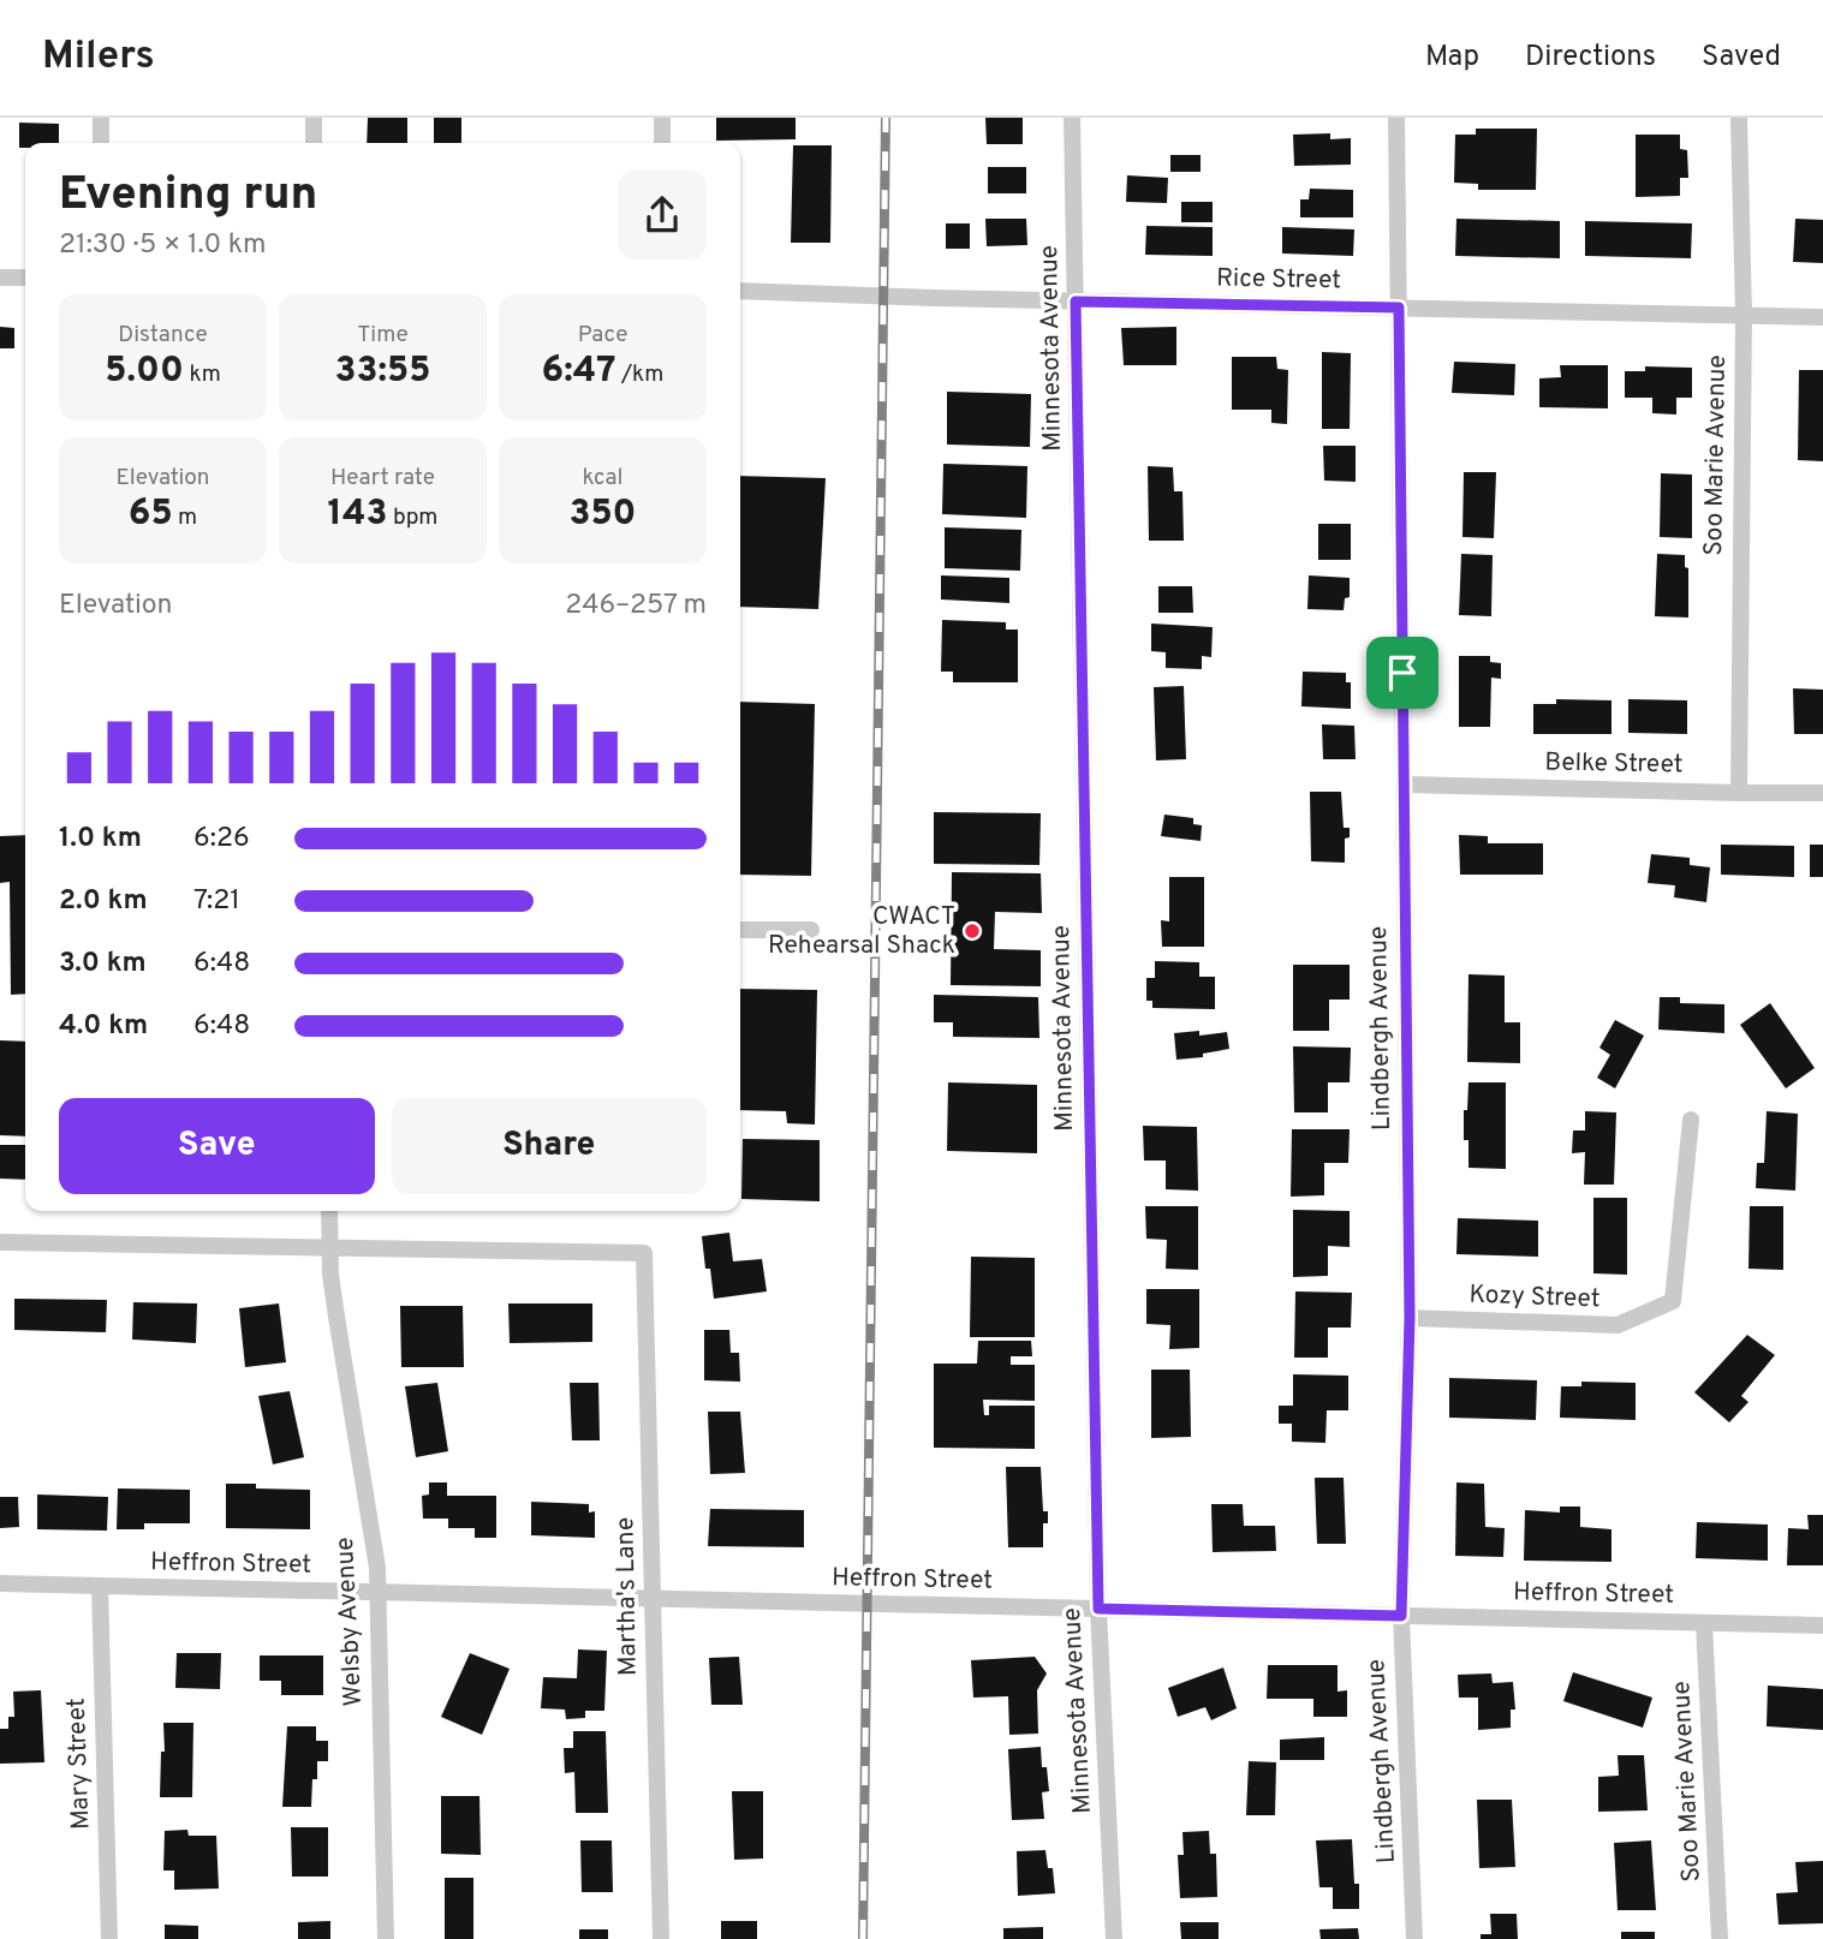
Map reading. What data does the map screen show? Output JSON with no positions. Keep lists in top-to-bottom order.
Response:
{
  "streets": {
    "street": [
      "Rice Street",
      "Minnesota Avenue",
      "Soo Marie Avenue",
      "Belke Street",
      "Lindbergh Avenue",
      "Kozy Street",
      "Heffron Street",
      "Martha's Lane",
      "Welsby Avenue",
      "Mary Street"
    ]
  },
  "crossings": [
    ["Rice Street", "Minnesota Avenue"],
    ["Rice Street", "Soo Marie Avenue"],
    ["Rice Street", "Lindbergh Avenue"],
    ["Minnesota Avenue", "Heffron Street"],
    ["Soo Marie Avenue", "Belke Street"],
    ["Soo Marie Avenue", "Heffron Street"],
    ["Belke Street", "Lindbergh Avenue"],
    ["Lindbergh Avenue", "Kozy Street"],
    ["Lindbergh Avenue", "Heffron Street"],
    ["Heffron Street", "Martha's Lane"],
    ["Heffron Street", "Welsby Avenue"],
    ["Heffron Street", "Mary Street"],
    ["Martha's Lane", "Welsby Avenue"]
  ],
  "places": ["CWACT Rehearsal Shack"],
  "page": {
    "header": "Milers",
    "nav": ["Map", "Directions", "Saved"],
    "heading": ["Evening run", "21:30 · 5 × 1.0 km"],
    "stats": [
      ["Distance", "5.00 km"],
      ["Time", "33:55"],
      ["Pace", "6:47 /km"],
      ["Elevation", "65 m"],
      ["Heart rate", "143 bpm"],
      ["kcal", "350"]
    ],
    "chart": ["Elevation", "246–257 m"],
    "list": [
      {
        "name": "1.0 km",
        "note": "6:26"
      },
      {
        "name": "2.0 km",
        "note": "7:21"
      },
      {
        "name": "3.0 km",
        "note": "6:48"
      },
      {
        "name": "4.0 km",
        "note": "6:48"
      }
    ],
    "buttons": ["Save", "Share"]
  }
}
